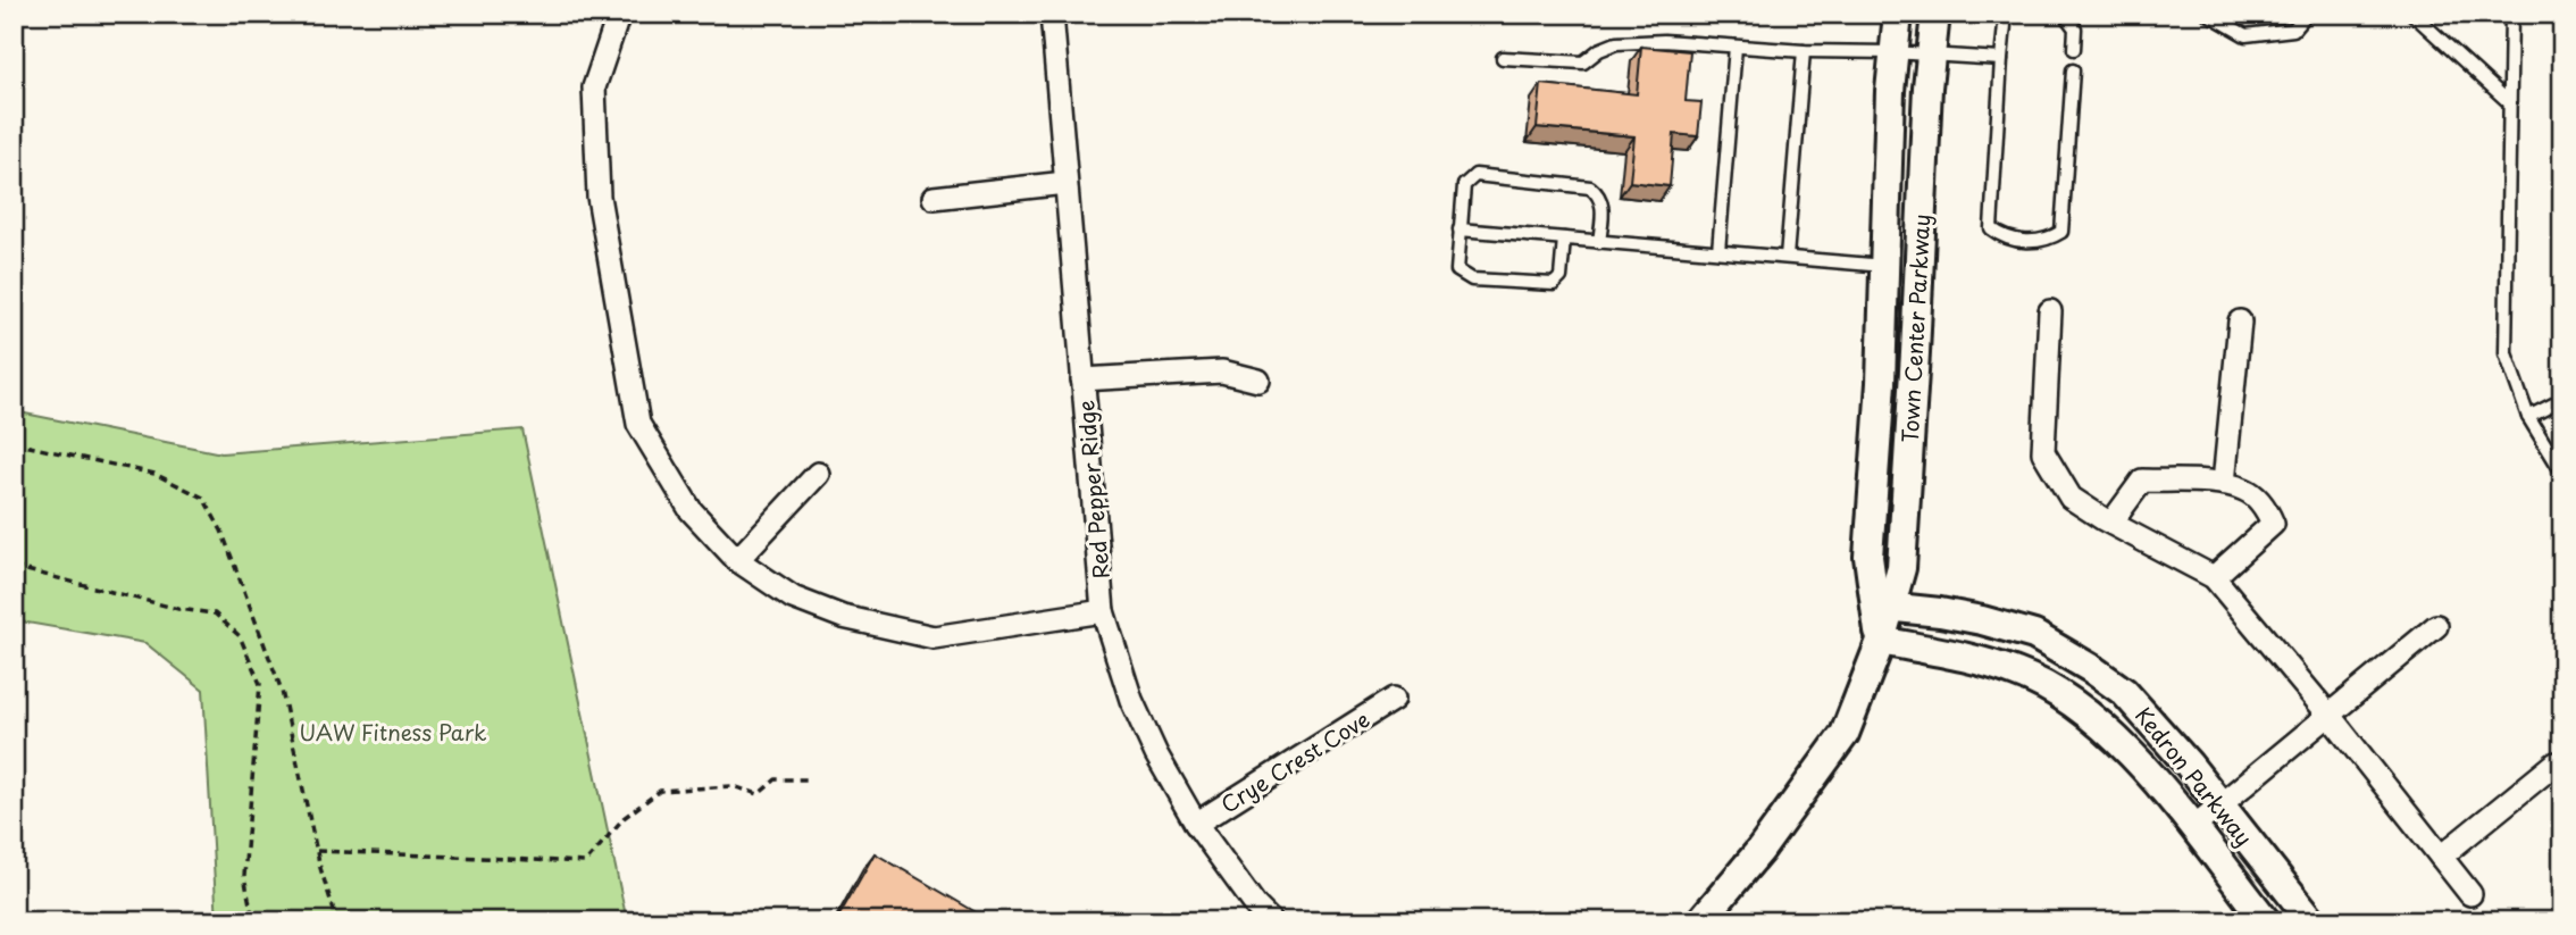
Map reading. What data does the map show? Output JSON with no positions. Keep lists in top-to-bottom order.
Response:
{
  "streets": {
    "street": [
      "Town Center Parkway",
      "Red Pepper Ridge",
      "Crye Crest Cove",
      "Kedron Parkway"
    ]
  },
  "crossings": [
    ["Town Center Parkway", "Kedron Parkway"],
    ["Red Pepper Ridge", "Crye Crest Cove"]
  ],
  "parks": ["UAW Fitness Park"]
}
